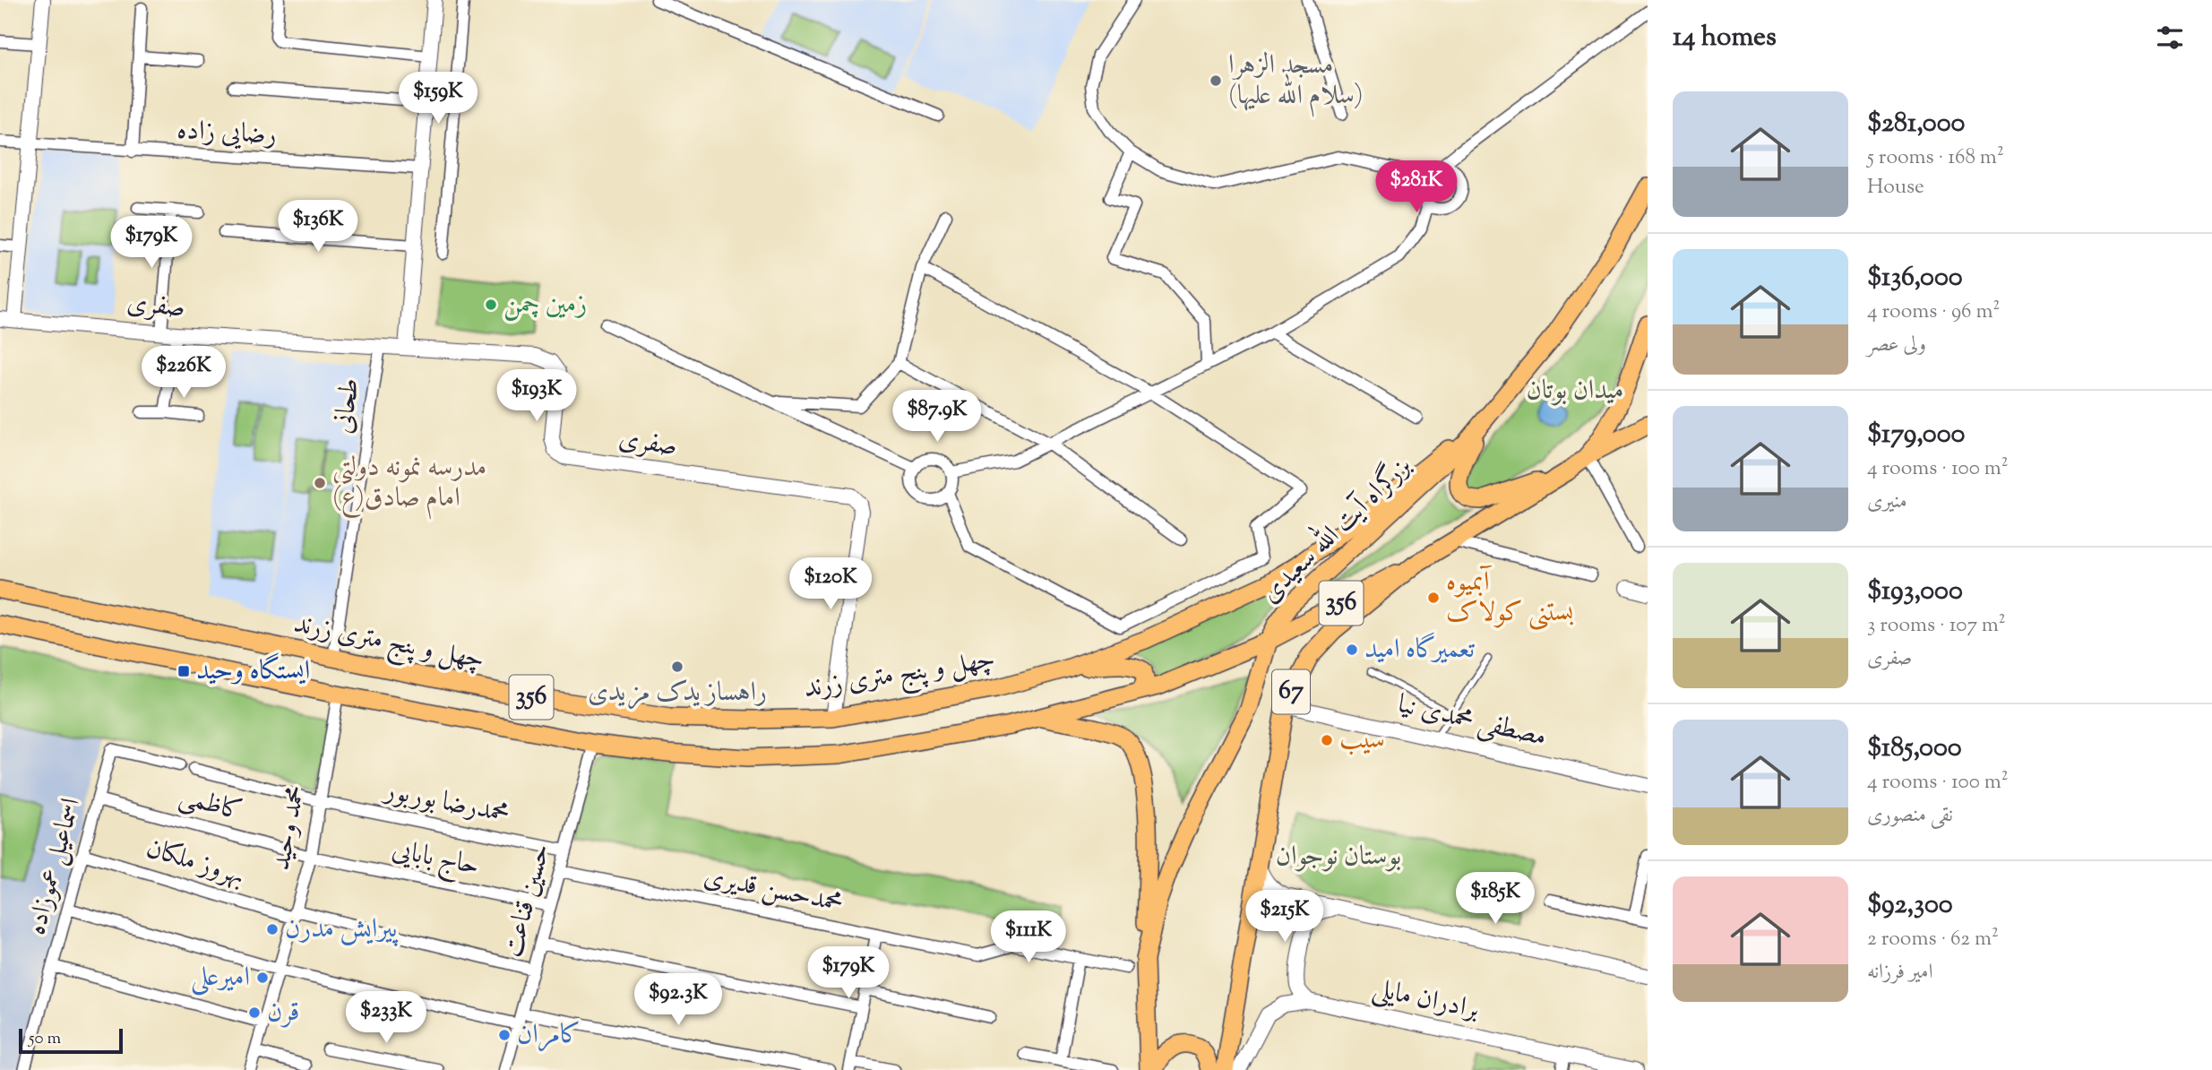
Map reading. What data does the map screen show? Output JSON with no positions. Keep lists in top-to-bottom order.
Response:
{
  "streets": {
    "main road": [
      "بزرگراه آیت الله سعیدی",
      "356",
      "چهل و پنج متری زرند",
      "67"
    ],
    "street": [
      "رضایی زاده",
      "صفری",
      "طحانی",
      "مصطفی محمدی نیا",
      "محمدرضا بوربور",
      "کاظمی",
      "محمد وحید",
      "حاج بابایی",
      "بهروز ملکان",
      "اسماعیل عموزاده",
      "محمدحسن قدیری",
      "حسین قناعت",
      "برادران مایلی"
    ]
  },
  "crossings": [
    ["صفری", "طحانی"],
    ["صفری", "چهل و پنج متری زرند"],
    ["طحانی", "چهل و پنج متری زرند"],
    ["بزرگراه آیت الله سعیدی", "356"],
    ["بزرگراه آیت الله سعیدی", "چهل و پنج متری زرند"],
    ["356", "67"],
    ["356", "محمد وحید"],
    ["356", "حسین قناعت"],
    ["67", "مصطفی محمدی نیا"],
    ["محمدرضا بوربور", "محمد وحید"],
    ["محمدرضا بوربور", "حسین قناعت"],
    ["کاظمی", "محمد وحید"],
    ["کاظمی", "حاج بابایی"],
    ["کاظمی", "اسماعیل عموزاده"],
    ["محمد وحید", "حاج بابایی"],
    ["محمد وحید", "بهروز ملکان"],
    ["حاج بابایی", "حسین قناعت"],
    ["بهروز ملکان", "اسماعیل عموزاده"],
    ["بهروز ملکان", "حسین قناعت"],
    ["محمدحسن قدیری", "حسین قناعت"]
  ],
  "parks": ["میدان بوتان", "بوستان نوجوان"],
  "places": {
    "other": [
      "مسجد الزهرا (سلام الله علیها)",
      "زمین چمن",
      "مدرسه نمونه دولتی امام صادق(ع)",
      "آبمیوه بستنی کولاک",
      "تعمیرگاه امید",
      "راهساز یدک مزیدی",
      "سیب",
      "پیرایش مدرن",
      "امیرعلی",
      "قرن",
      "کامران"
    ],
    "transit": ["ایستگاه وحید"]
  },
  "scale_bar": "50 m",
  "page": {
    "heading": "14 homes",
    "price": [
      "$159K",
      "$281K",
      "$136K",
      "$179K",
      "$226K",
      "$193K",
      "$87.9K",
      "$120K",
      "$185K",
      "$215K",
      "$111K",
      "$179K",
      "$92.3K",
      "$233K"
    ],
    "list": [
      {
        "name": "$281,000",
        "note": "5 rooms · 168 m² · House"
      },
      {
        "name": "$136,000",
        "note": "4 rooms · 96 m² · ولی عصر"
      },
      {
        "name": "$179,000",
        "note": "4 rooms · 100 m² · منیری"
      },
      {
        "name": "$193,000",
        "note": "3 rooms · 107 m² · صفری"
      },
      {
        "name": "$185,000",
        "note": "4 rooms · 100 m² · نقی منصوری"
      },
      {
        "name": "$92,300",
        "note": "2 rooms · 62 m² · امیر فرزانه"
      }
    ],
    "scale": "50 m"
  }
}
